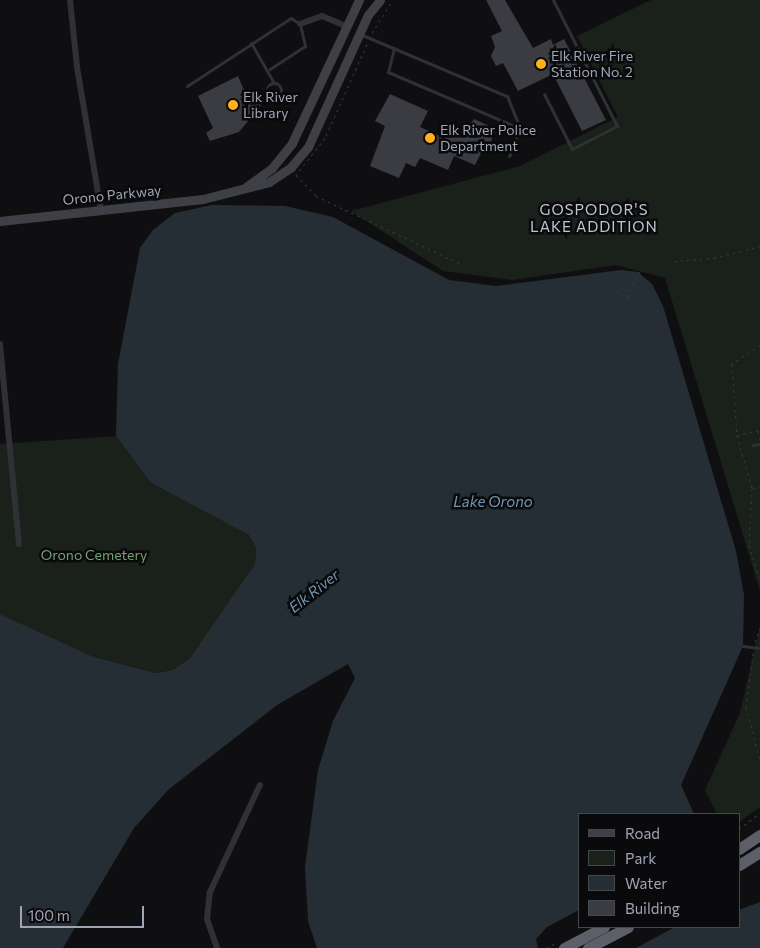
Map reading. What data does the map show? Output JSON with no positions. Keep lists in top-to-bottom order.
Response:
{
  "streets": {
    "street": ["Orono Parkway"]
  },
  "districts": ["GOSPODOR'S LAKE ADDITION"],
  "water": ["Lake Orono", "Elk River"],
  "parks": ["Orono Cemetery"],
  "places": ["Elk River Fire Station No. 2", "Elk River Library", "Elk River Police Department"],
  "legend": [
    "Road",
    "Park",
    "Water",
    "Building"
  ],
  "scale_bar": "100 m"
}
